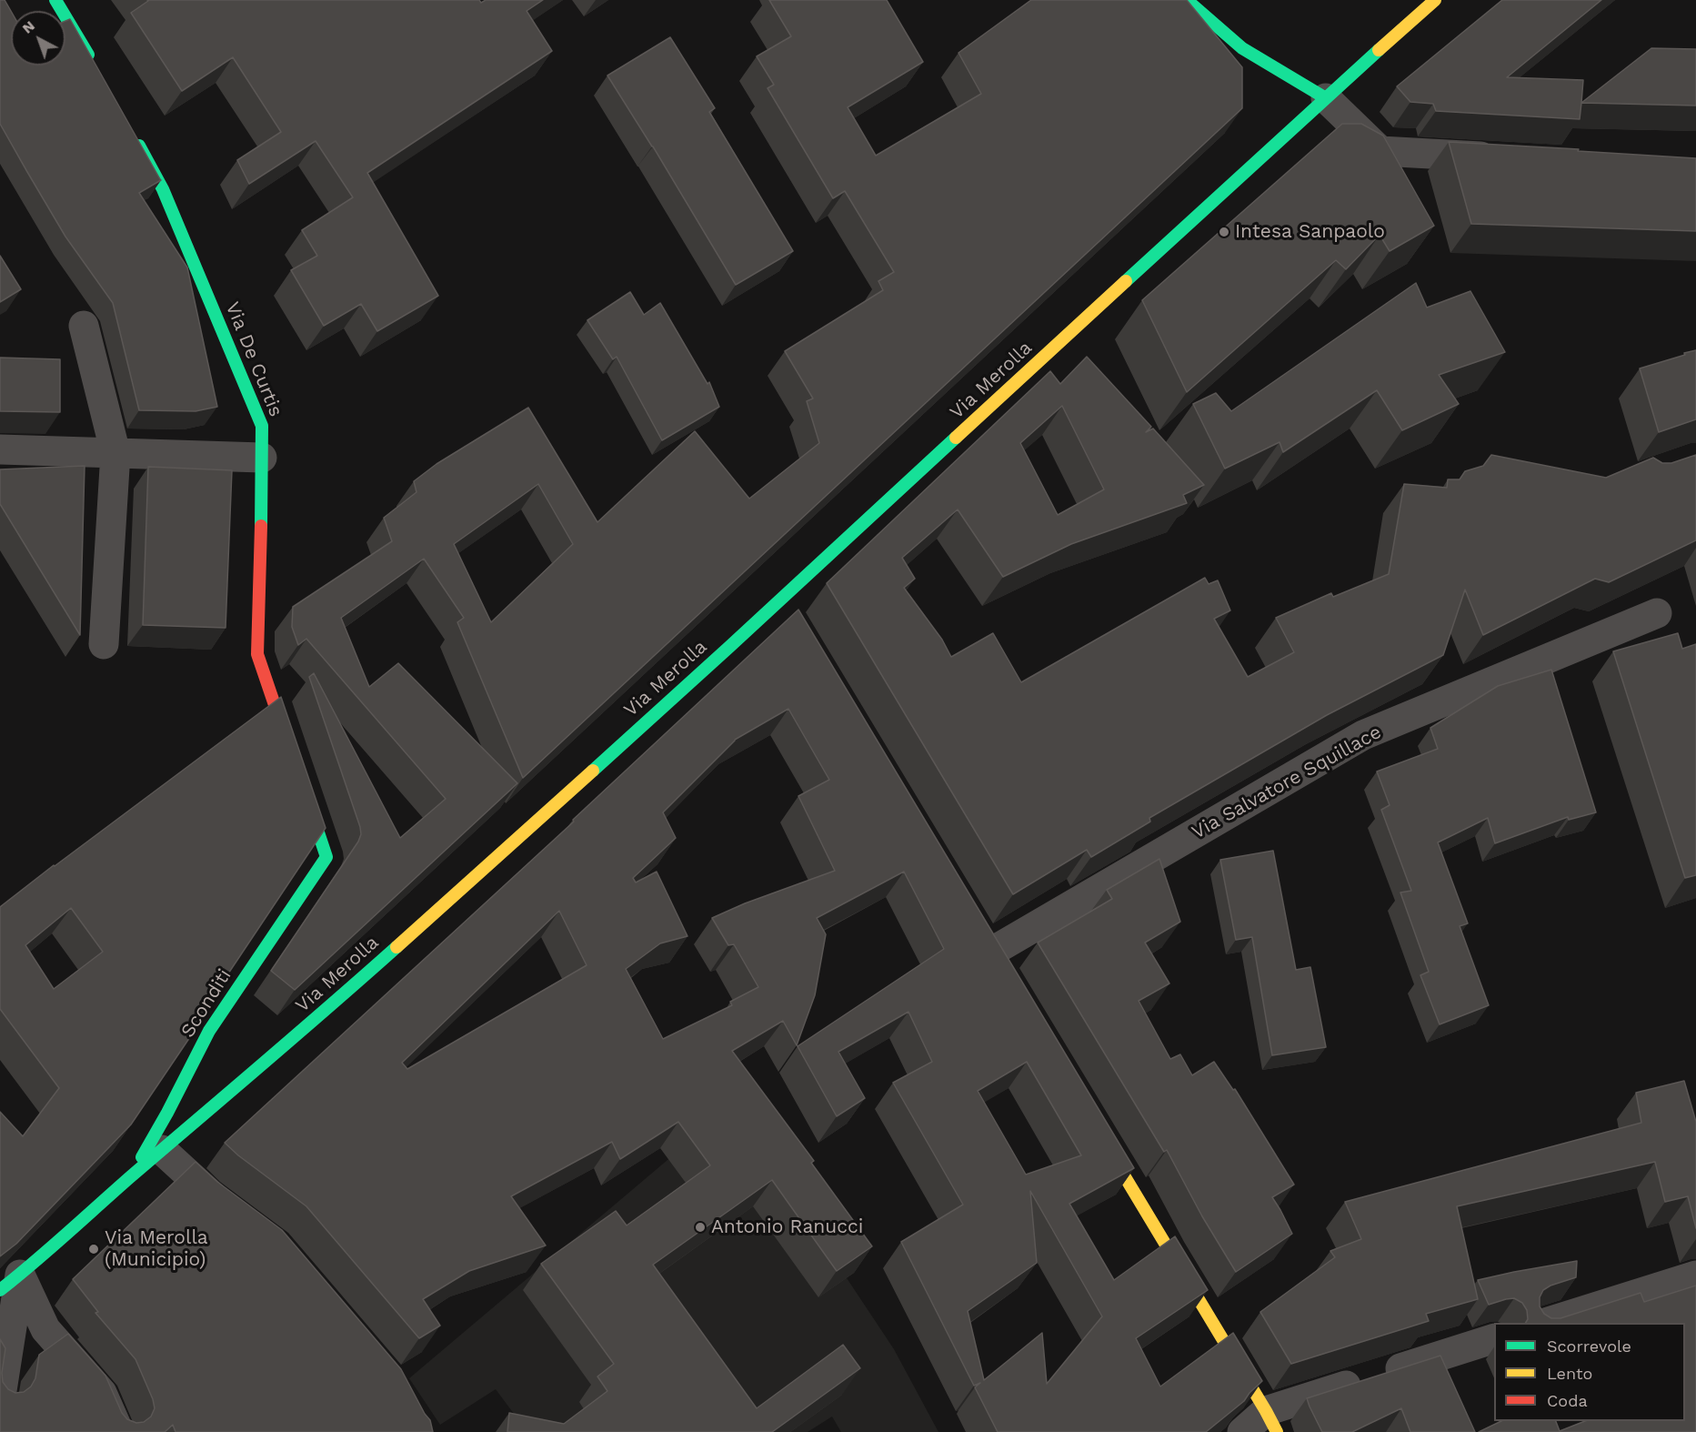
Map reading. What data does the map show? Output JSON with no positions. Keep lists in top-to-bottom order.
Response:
{
  "streets": {
    "main road": ["Via De Curtis", "Via Merolla", "Sconditi"],
    "street": ["Via Salvatore Squillace"]
  },
  "crossings": [
    ["Via Merolla", "Sconditi"]
  ],
  "places": ["Intesa Sanpaolo", "Antonio Ranucci", "Via Merolla (Municipio)"],
  "legend": ["Scorrevole", "Lento", "Coda"],
  "north": "top left"
}
